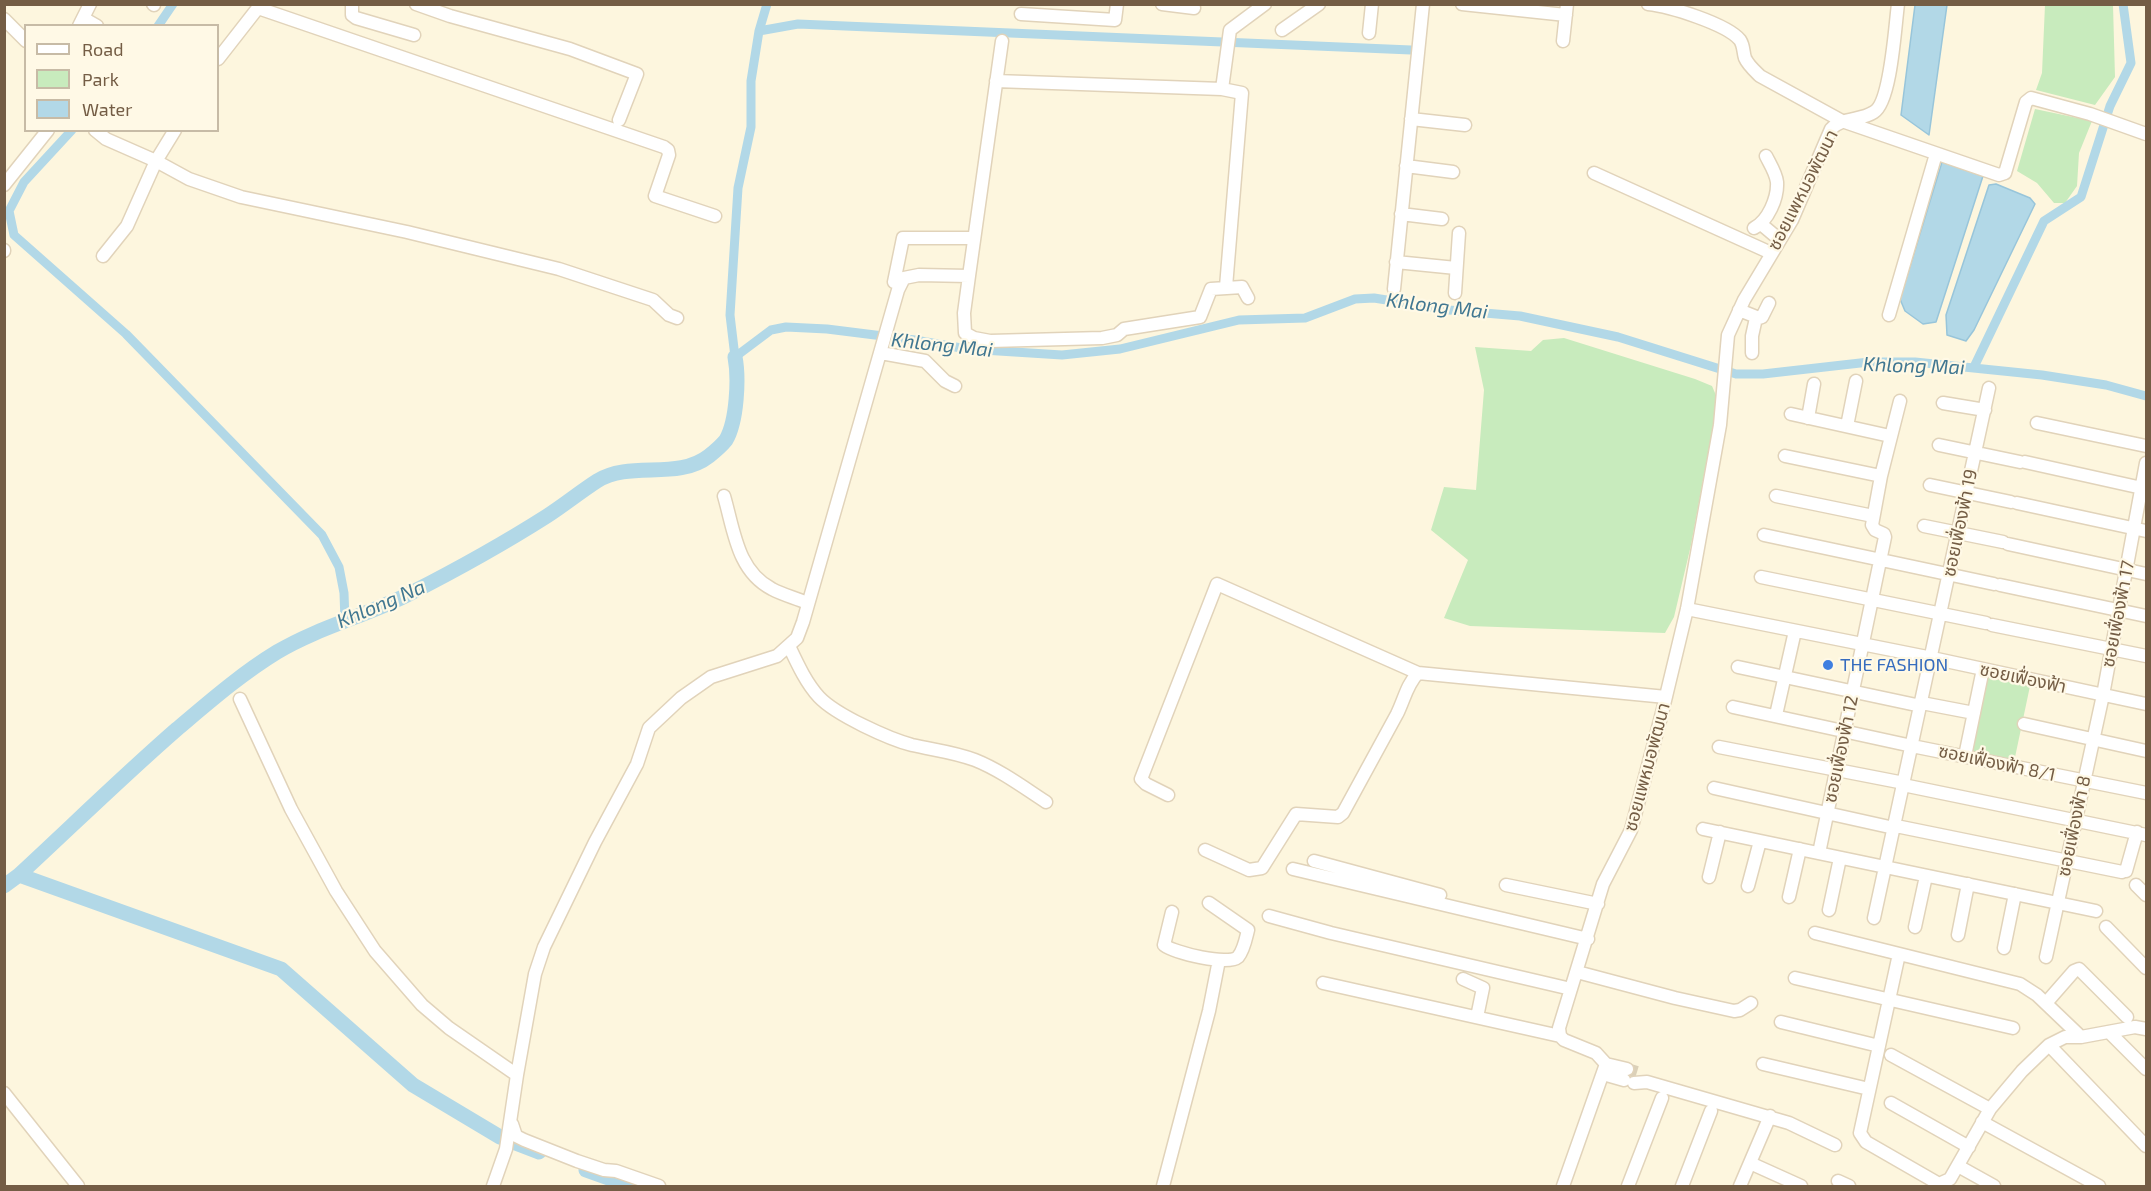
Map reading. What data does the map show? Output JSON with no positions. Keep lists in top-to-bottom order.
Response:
{
  "streets": {
    "street": [
      "ซอยแพหมอพัฒนา",
      "ซอยเฟื่องฟ้า 19",
      "ซอยเฟื่องฟ้า 17",
      "ซอยเฟื่องฟ้า",
      "ซอยเฟื่องฟ้า 12",
      "ซอยเฟื่องฟ้า 8/1",
      "ซอยเฟื่องฟ้า 8"
    ]
  },
  "crossings": [
    ["ซอยแพหมอพัฒนา", "ซอยเฟื่องฟ้า"],
    ["ซอยเฟื่องฟ้า 19", "ซอยเฟื่องฟ้า"],
    ["ซอยเฟื่องฟ้า 19", "ซอยเฟื่องฟ้า 8/1"],
    ["ซอยเฟื่องฟ้า 17", "ซอยเฟื่องฟ้า"],
    ["ซอยเฟื่องฟ้า 17", "ซอยเฟื่องฟ้า 8"],
    ["ซอยเฟื่องฟ้า", "ซอยเฟื่องฟ้า 12"],
    ["ซอยเฟื่องฟ้า", "ซอยเฟื่องฟ้า 8"],
    ["ซอยเฟื่องฟ้า 12", "ซอยเฟื่องฟ้า 8/1"],
    ["ซอยเฟื่องฟ้า 8/1", "ซอยเฟื่องฟ้า 8"]
  ],
  "water": ["Khlong Mai", "Khlong Na"],
  "places": ["THE FASHION"],
  "legend": ["Road", "Park", "Water"]
}
